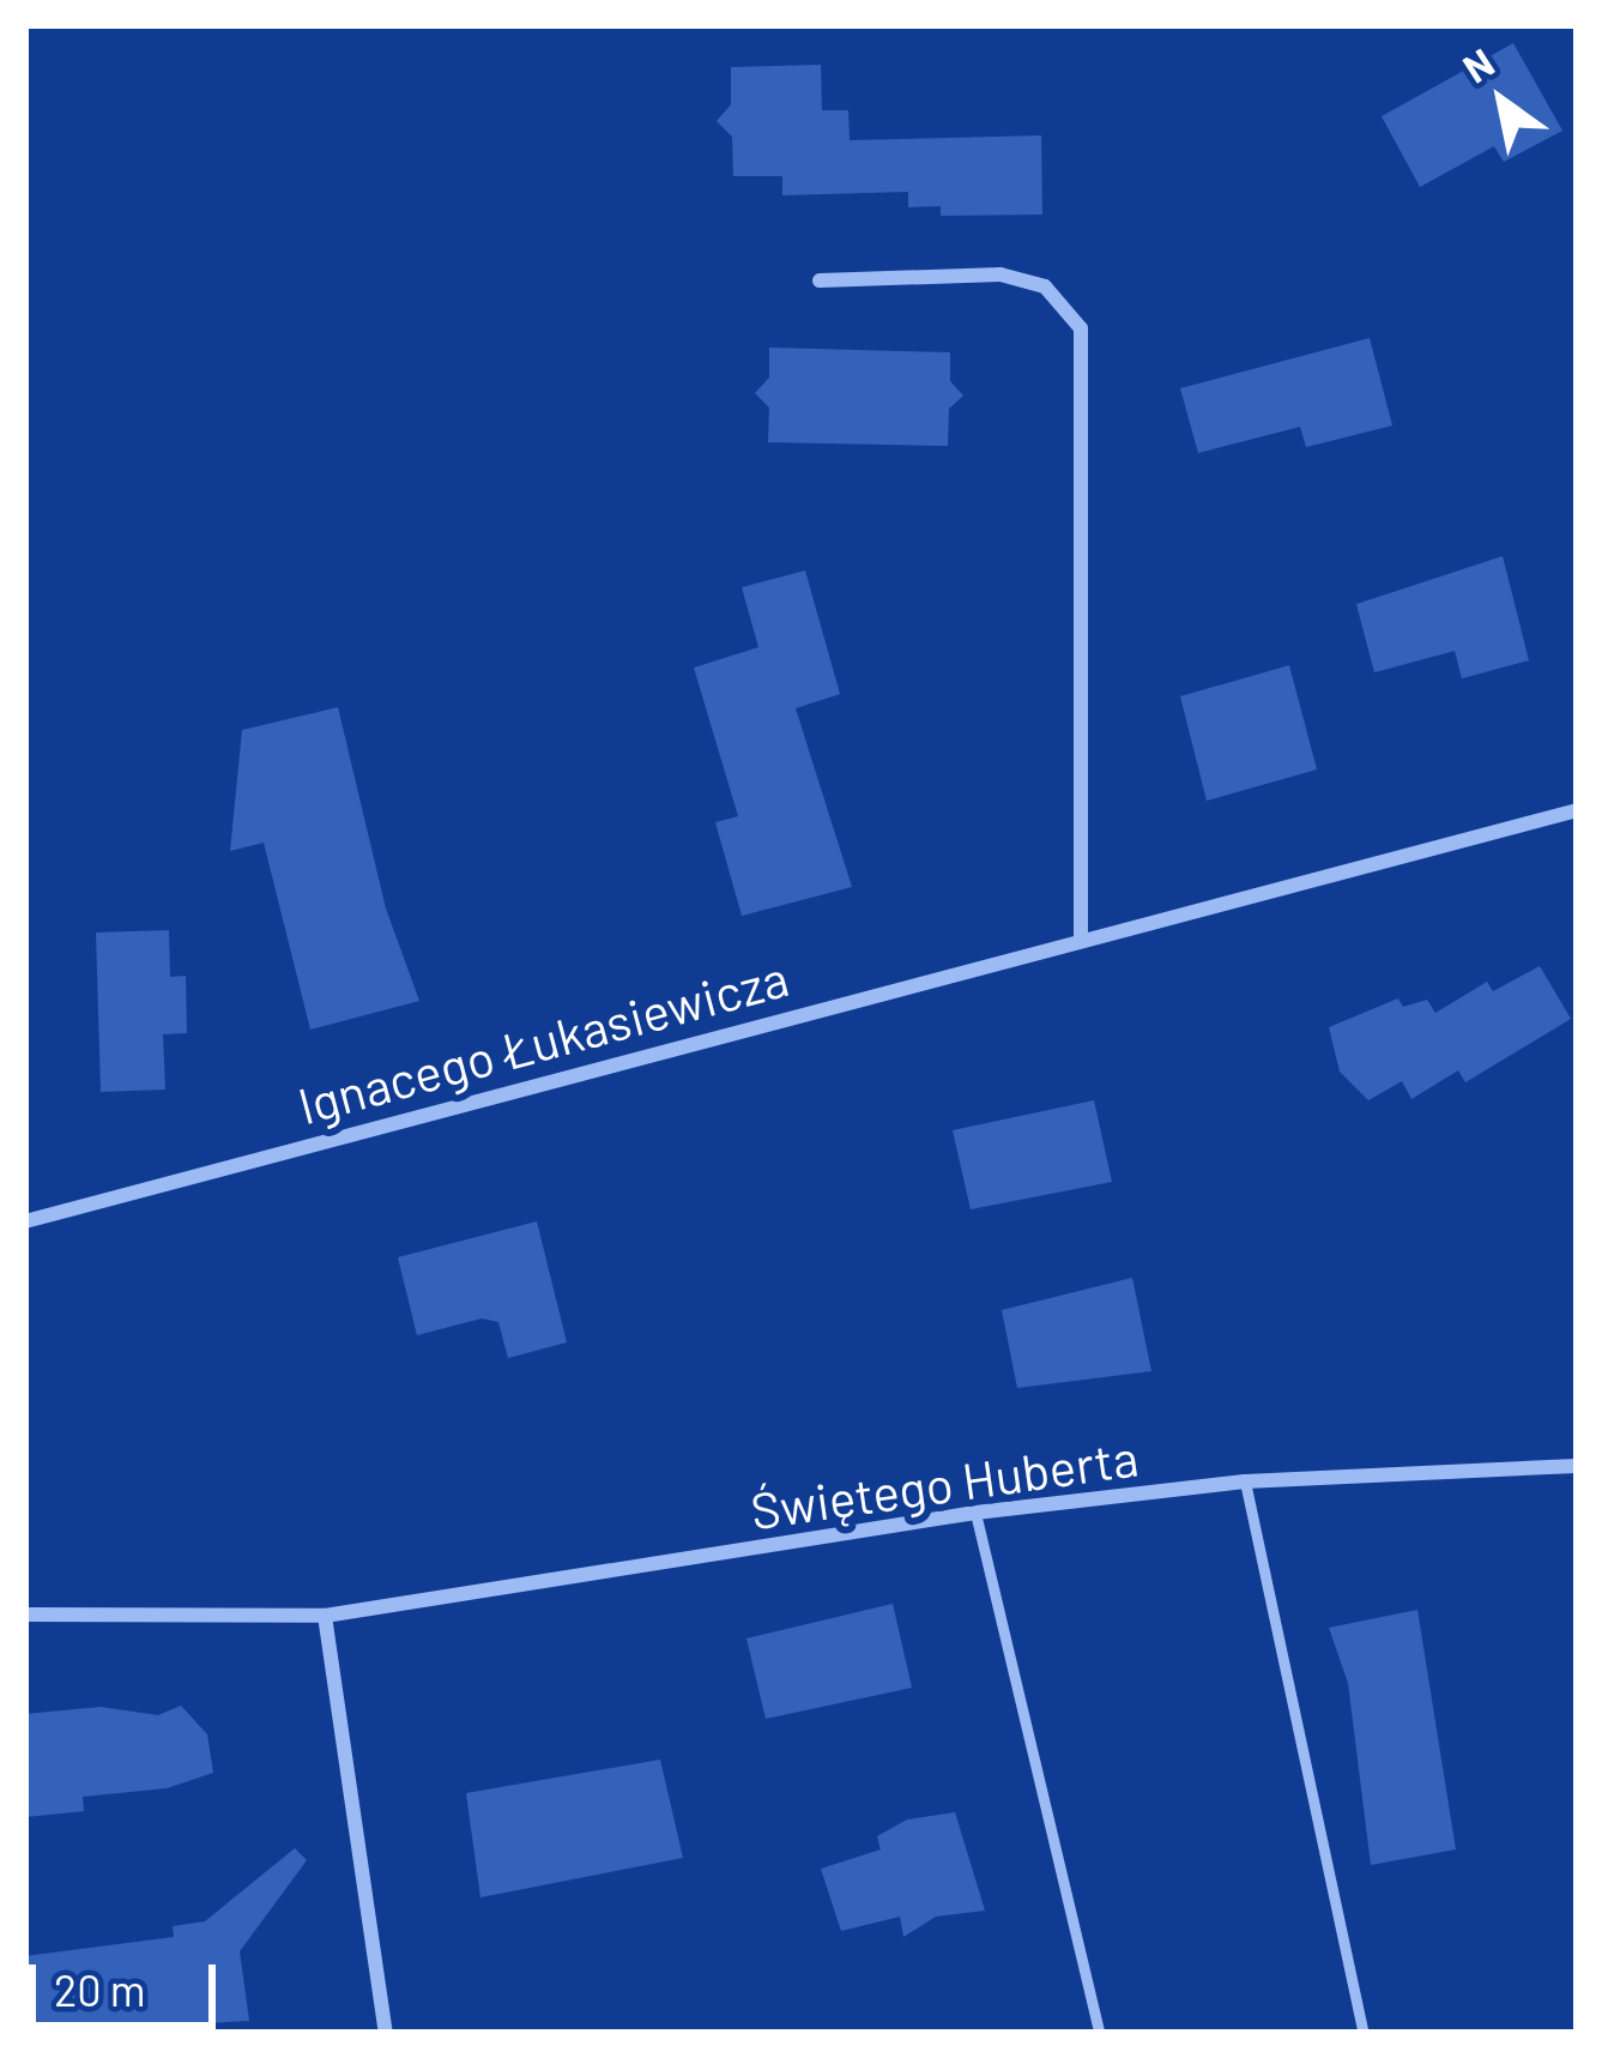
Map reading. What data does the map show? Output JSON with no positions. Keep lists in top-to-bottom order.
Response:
{
  "streets": {
    "street": ["Ignacego Łukasiewicza", "Świętego Huberta"]
  },
  "scale_bar": "20 m",
  "north": "top left"
}
